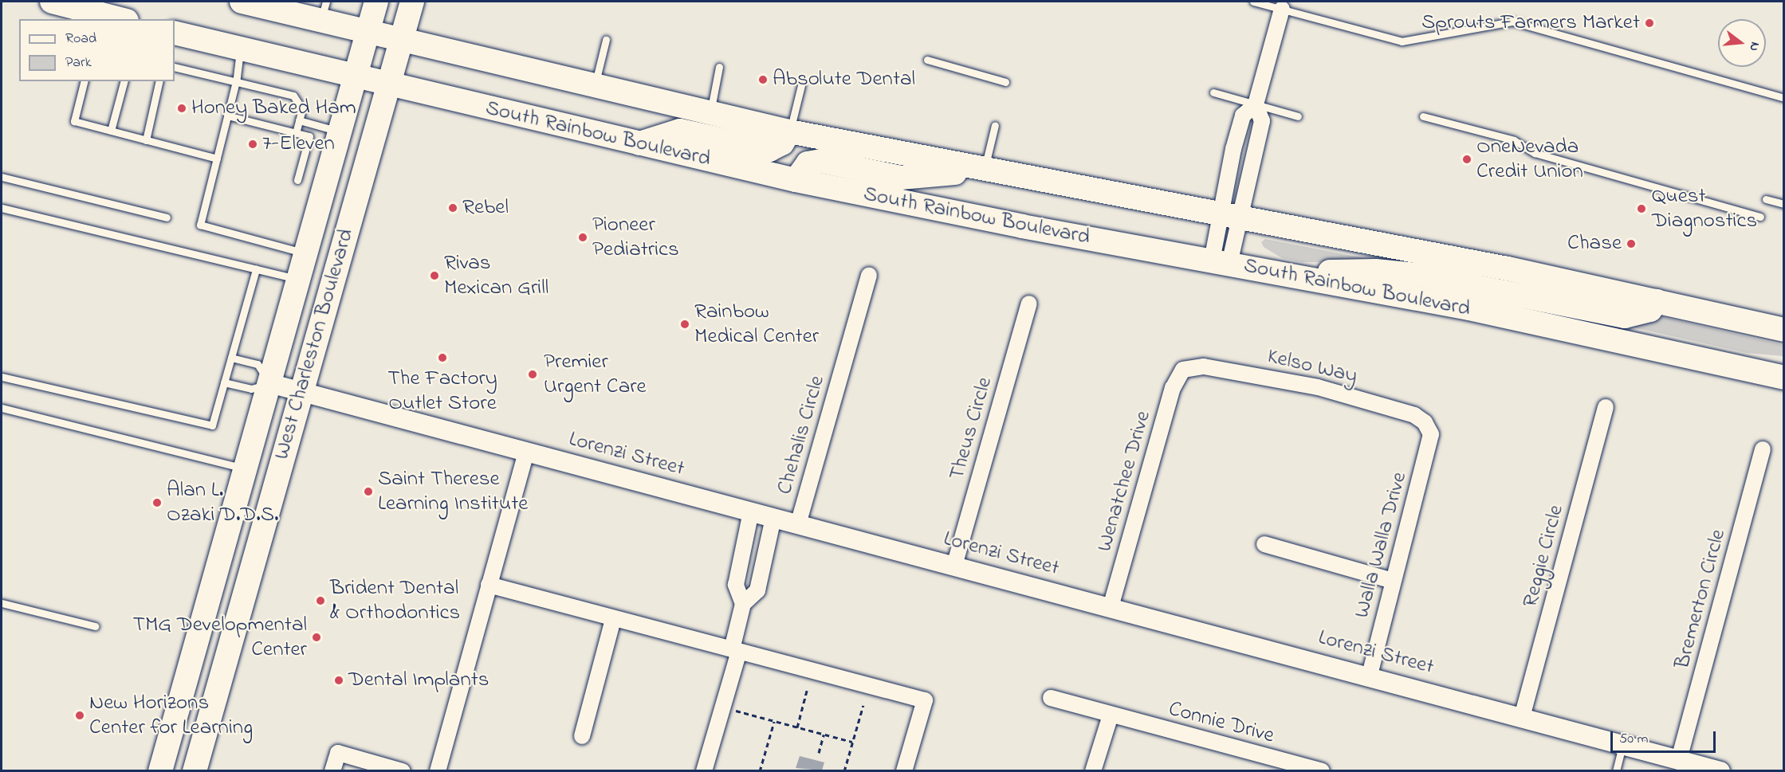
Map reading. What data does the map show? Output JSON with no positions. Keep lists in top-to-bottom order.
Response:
{
  "streets": {
    "main road": ["South Rainbow Boulevard", "West Charleston Boulevard"],
    "street": [
      "Kelso Way",
      "Theus Circle",
      "Chehalis Circle",
      "Lorenzi Street",
      "Wenatchee Drive",
      "Walla Walla Drive",
      "Reggie Circle",
      "Bremerton Circle",
      "Connie Drive"
    ]
  },
  "crossings": [
    ["South Rainbow Boulevard", "West Charleston Boulevard"],
    ["West Charleston Boulevard", "Lorenzi Street"],
    ["Kelso Way", "Wenatchee Drive"],
    ["Kelso Way", "Walla Walla Drive"],
    ["Theus Circle", "Lorenzi Street"],
    ["Chehalis Circle", "Lorenzi Street"],
    ["Lorenzi Street", "Wenatchee Drive"],
    ["Lorenzi Street", "Walla Walla Drive"],
    ["Lorenzi Street", "Reggie Circle"],
    ["Lorenzi Street", "Bremerton Circle"]
  ],
  "places": [
    "Sprouts Farmers Market",
    "Absolute Dental",
    "Honey Baked Ham",
    "7-Eleven",
    "OneNevada Credit Union",
    "Rebel",
    "Quest Diagnostics",
    "Pioneer Pediatrics",
    "Chase",
    "Rivas Mexican Grill",
    "Rainbow Medical Center",
    "The Factory Outlet Store",
    "Premier Urgent Care",
    "Saint Therese Learning Institute",
    "Alan L. Ozaki D.D.S.",
    "Brident Dental & Orthodontics",
    "TMG Developmental Center",
    "Dental Implants",
    "New Horizons Center for Learning"
  ],
  "legend": ["Road", "Park"],
  "scale_bar": "50 m",
  "north": "right"
}
